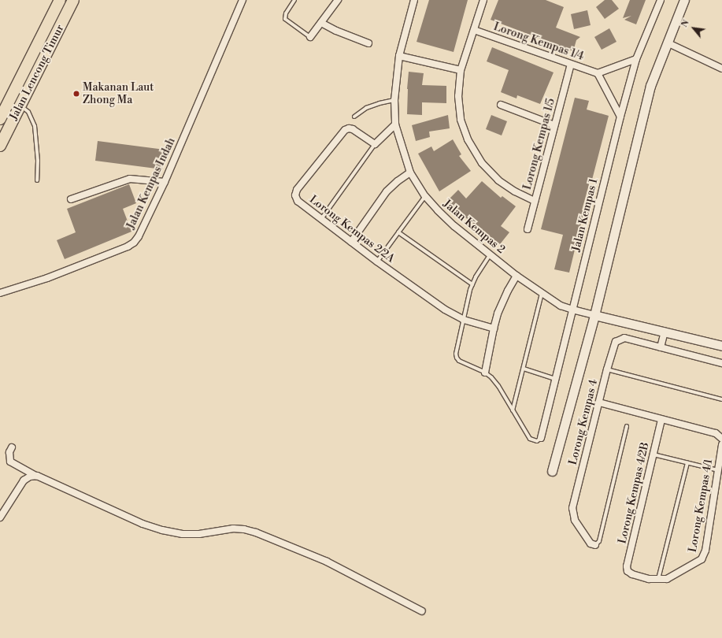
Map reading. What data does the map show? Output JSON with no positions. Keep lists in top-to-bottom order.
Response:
{
  "streets": {
    "highway": ["Jalan Lencong Timur"],
    "street": [
      "Lorong Kempas 1/4",
      "Lorong Kempas 1/5",
      "Jalan Kempas Indah",
      "Jalan Kempas 1",
      "Jalan Kempas 2",
      "Lorong Kempas 2/2A",
      "Lorong Kempas 4",
      "Lorong Kempas 4/2B",
      "Lorong Kempas 4/1"
    ]
  },
  "crossings": [
    ["Lorong Kempas 1/4", "Lorong Kempas 1/5"],
    ["Jalan Kempas 1", "Jalan Kempas 2"],
    ["Lorong Kempas 4/2B", "Lorong Kempas 4/1"]
  ],
  "places": ["Makanan Laut Zhong Ma"],
  "north": "top left"
}
